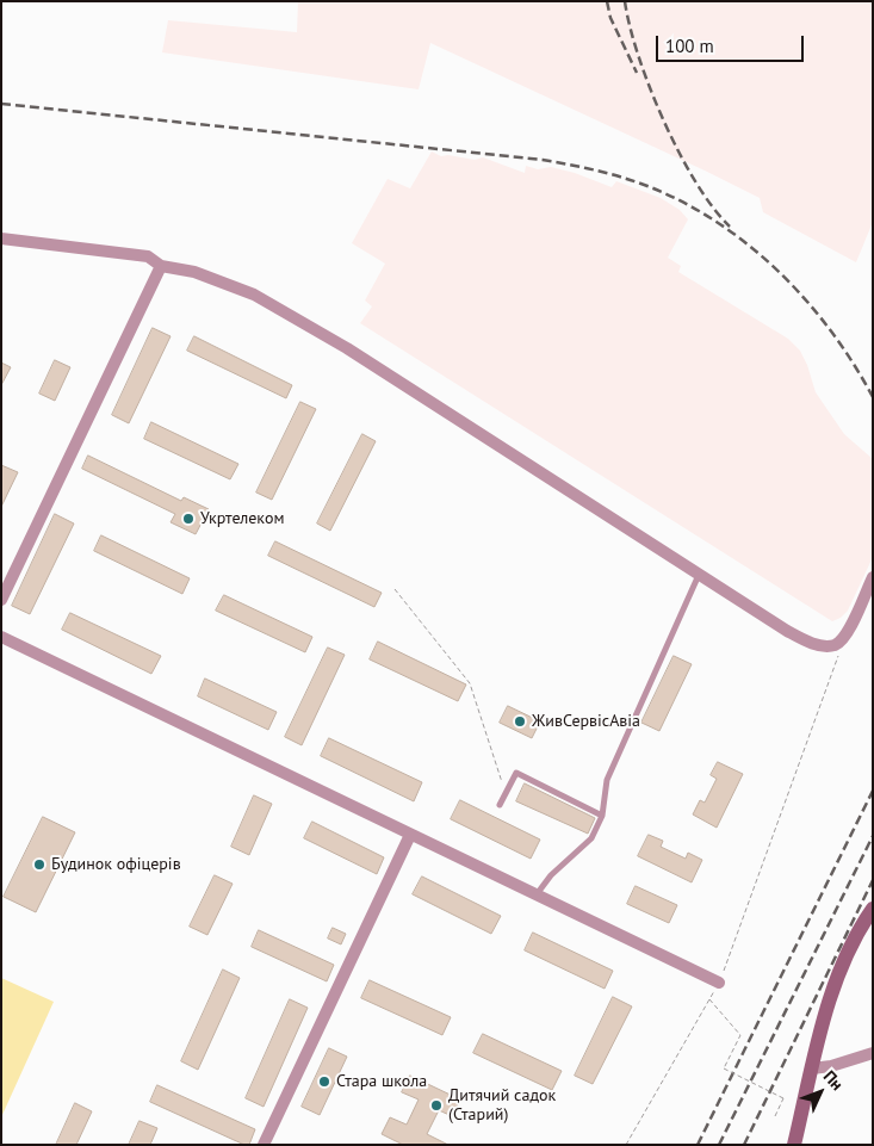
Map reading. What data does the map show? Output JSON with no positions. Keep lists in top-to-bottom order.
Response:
{
  "places": [
    "Укртелеком",
    "ЖивСервісАвіа",
    "Будинок офіцерів",
    "Стара школа",
    "Дитячий садок (Старий)"
  ],
  "scale_bar": "100 m",
  "north": "top right"
}
